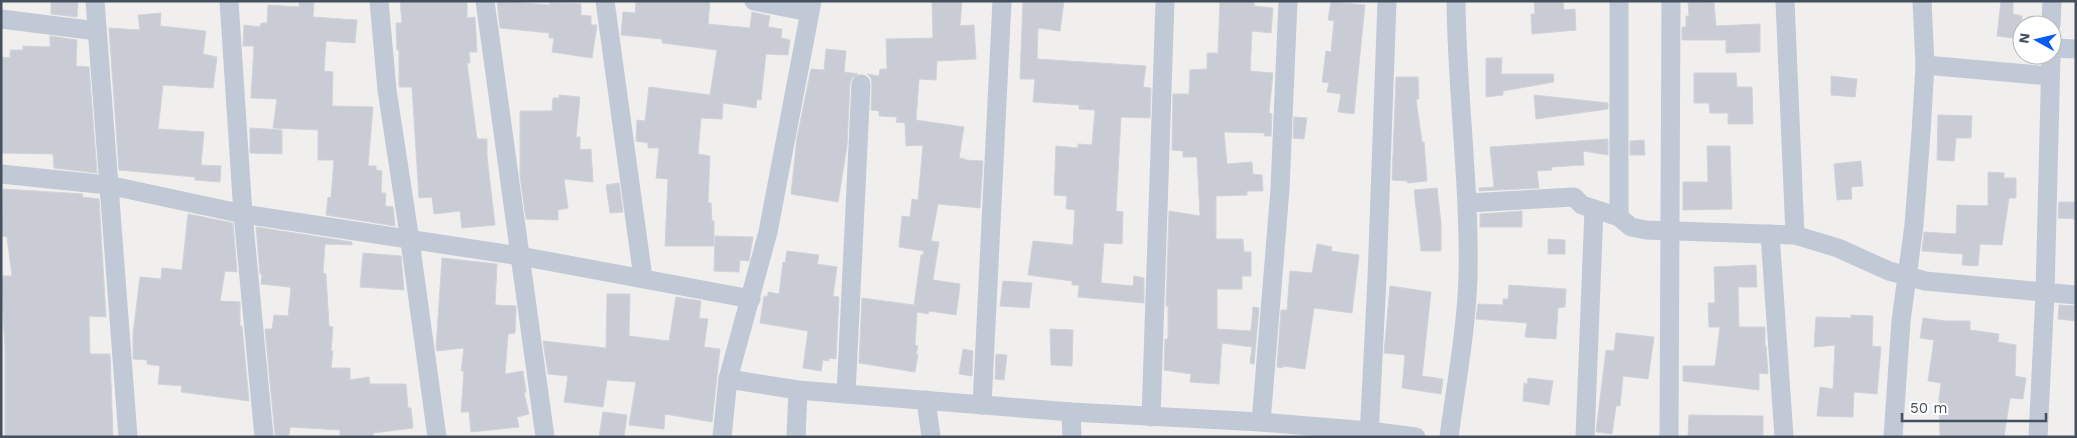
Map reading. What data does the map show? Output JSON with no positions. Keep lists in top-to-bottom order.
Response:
{
  "scale_bar": "50 m",
  "north": "left"
}
